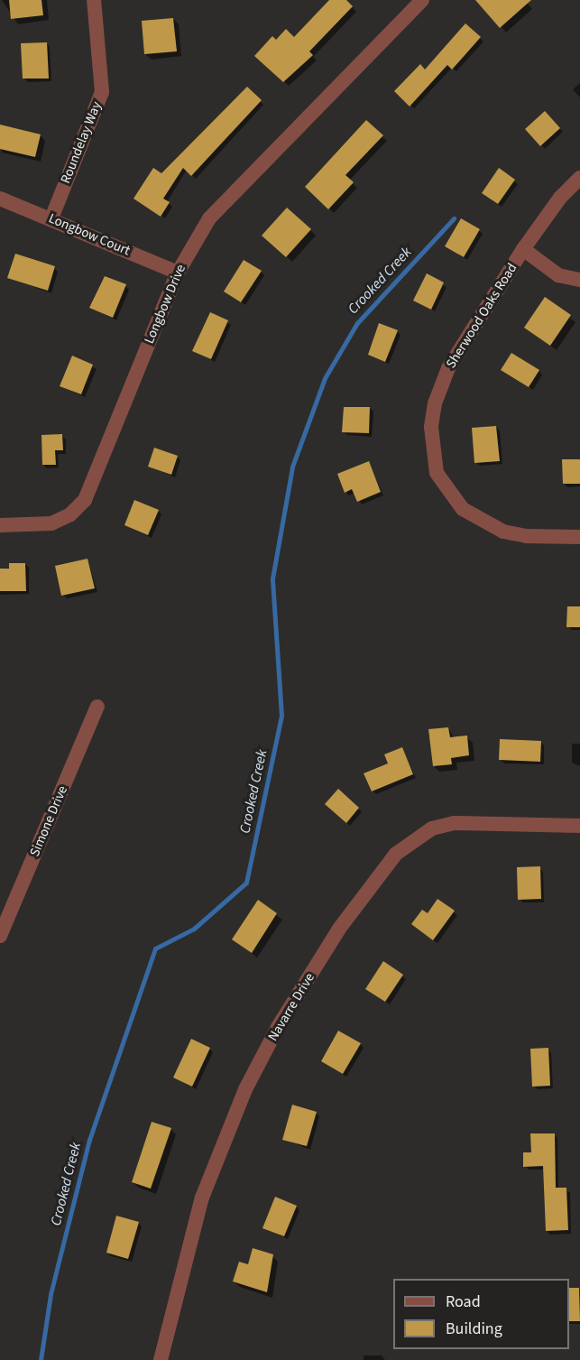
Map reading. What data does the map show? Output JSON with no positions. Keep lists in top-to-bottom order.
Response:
{
  "streets": {
    "street": [
      "Roundelay Way",
      "Longbow Court",
      "Longbow Drive",
      "Sherwood Oaks Road",
      "Simone Drive",
      "Navarre Drive"
    ]
  },
  "crossings": [
    ["Roundelay Way", "Longbow Court"],
    ["Longbow Court", "Longbow Drive"]
  ],
  "water": ["Crooked Creek"],
  "legend": ["Road", "Building"]
}
